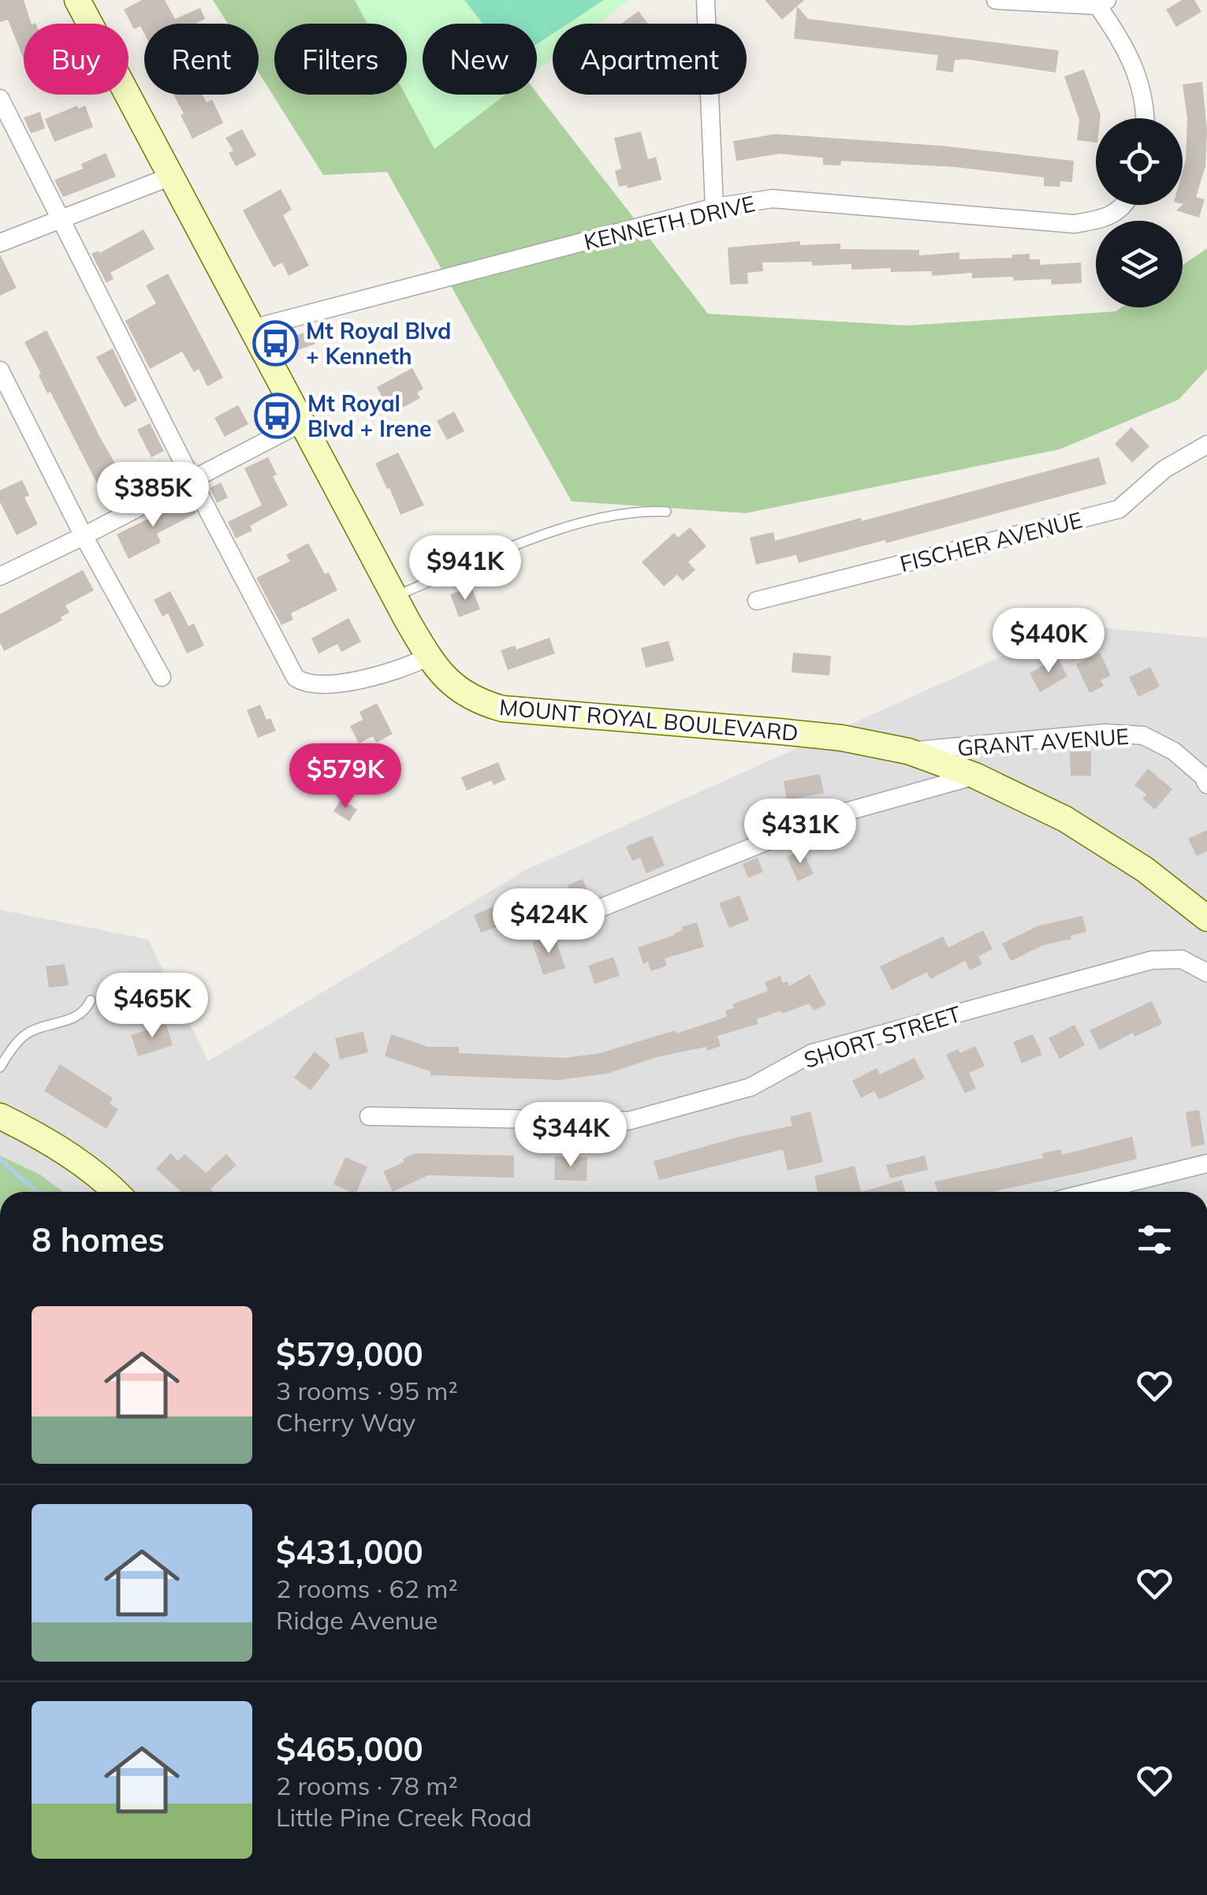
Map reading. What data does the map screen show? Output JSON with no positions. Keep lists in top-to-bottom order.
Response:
{
  "streets": {
    "main road": ["MOUNT ROYAL BOULEVARD"],
    "street": [
      "KENNETH DRIVE",
      "FISCHER AVENUE",
      "GRANT AVENUE",
      "SHORT STREET"
    ]
  },
  "crossings": [
    ["KENNETH DRIVE", "MOUNT ROYAL BOULEVARD"],
    ["MOUNT ROYAL BOULEVARD", "GRANT AVENUE"]
  ],
  "places": {
    "bus stop": ["Mt Royal Blvd + Kenneth", "Mt Royal Blvd + Irene"]
  },
  "page": {
    "chip": [
      "Buy",
      "Rent",
      "Filters",
      "New",
      "Apartment"
    ],
    "price": [
      "$385K",
      "$941K",
      "$440K",
      "$579K",
      "$431K",
      "$424K",
      "$465K",
      "$344K"
    ],
    "heading": "8 homes",
    "list": [
      {
        "name": "$579,000",
        "note": "3 rooms · 95 m² · Cherry Way"
      },
      {
        "name": "$431,000",
        "note": "2 rooms · 62 m² · Ridge Avenue"
      },
      {
        "name": "$465,000",
        "note": "2 rooms · 78 m² · Little Pine Creek Road"
      }
    ]
  }
}
